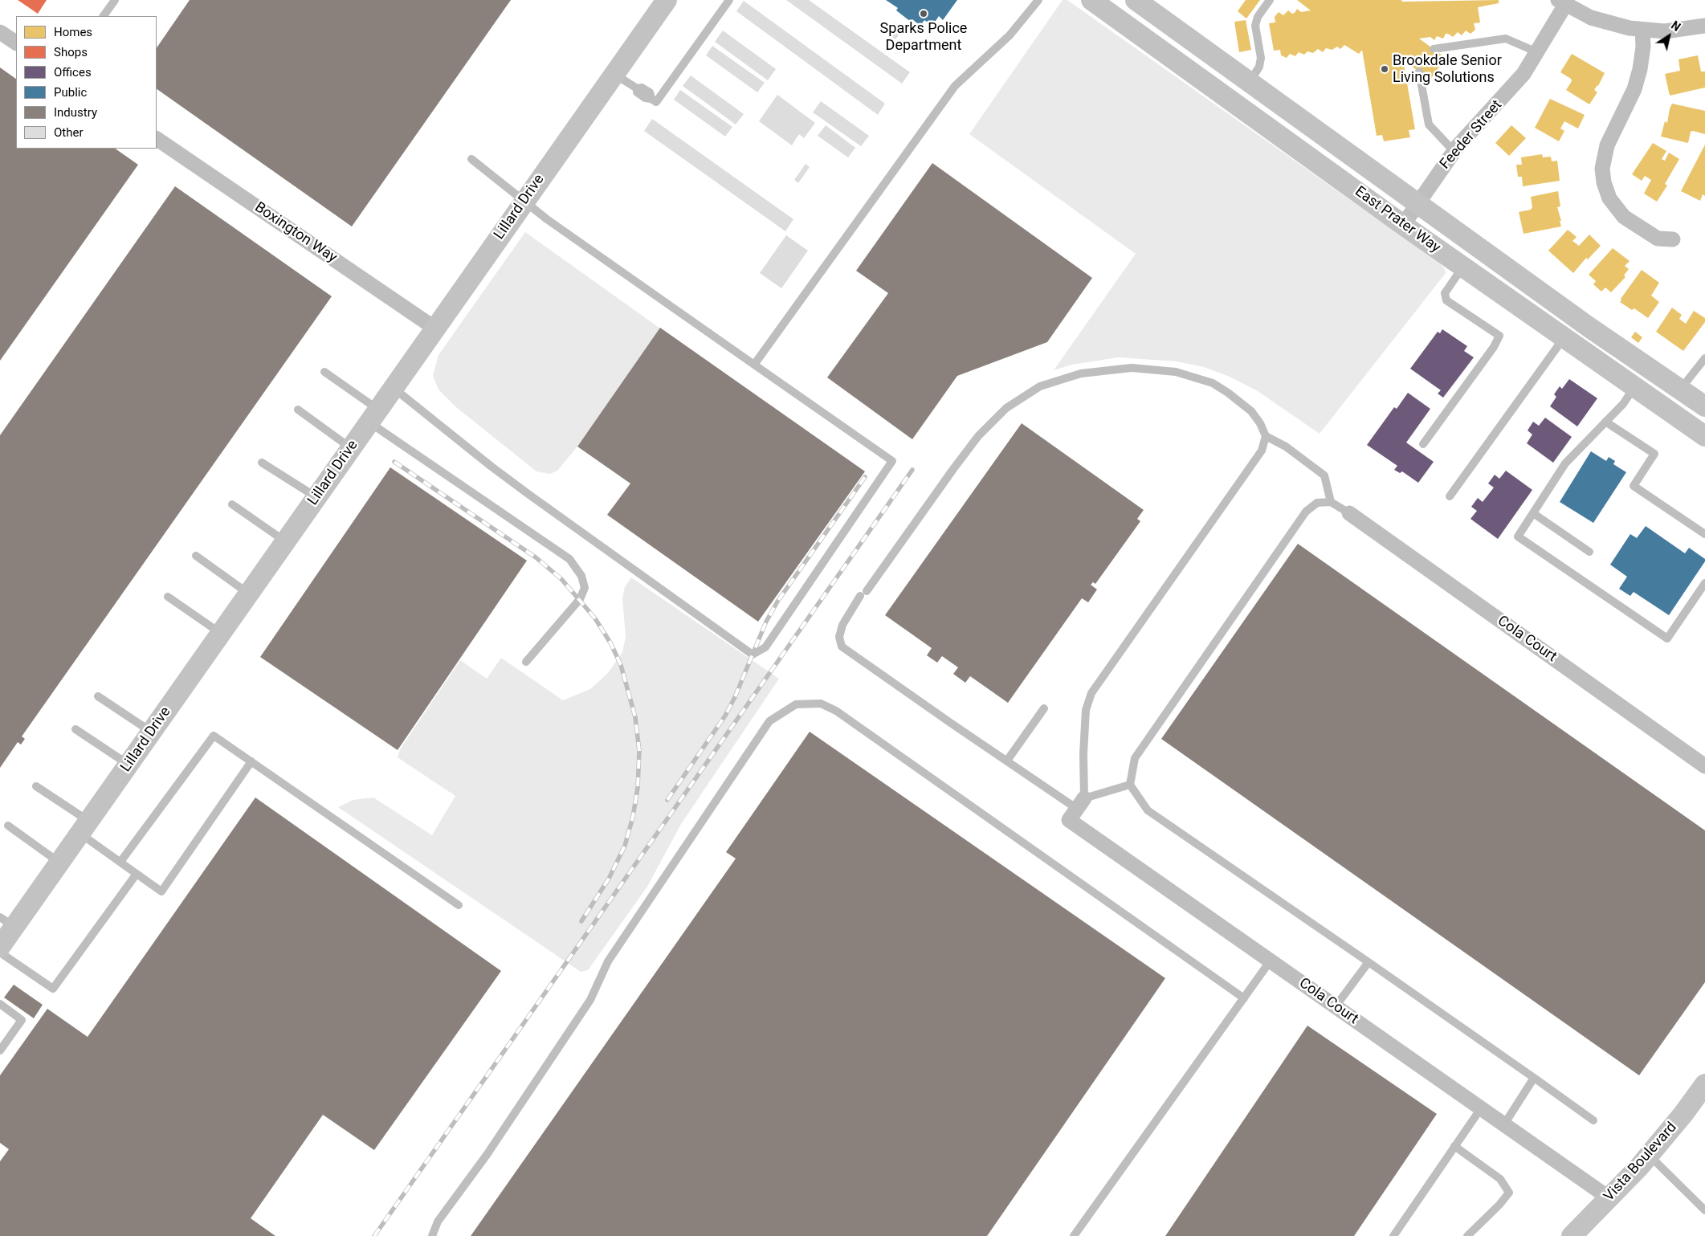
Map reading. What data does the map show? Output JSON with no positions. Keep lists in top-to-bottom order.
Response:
{
  "streets": {
    "main road": ["Lillard Drive", "East Prater Way", "Vista Boulevard"],
    "street": ["Feeder Street", "Boxington Way", "Cola Court"]
  },
  "crossings": [
    ["Feeder Street", "East Prater Way"],
    ["Lillard Drive", "Boxington Way"],
    ["Cola Court", "Vista Boulevard"]
  ],
  "places": ["Sparks Police Department", "Brookdale Senior Living Solutions"],
  "legend": [
    "Homes",
    "Shops",
    "Offices",
    "Public",
    "Industry",
    "Other"
  ],
  "north": "top right"
}
